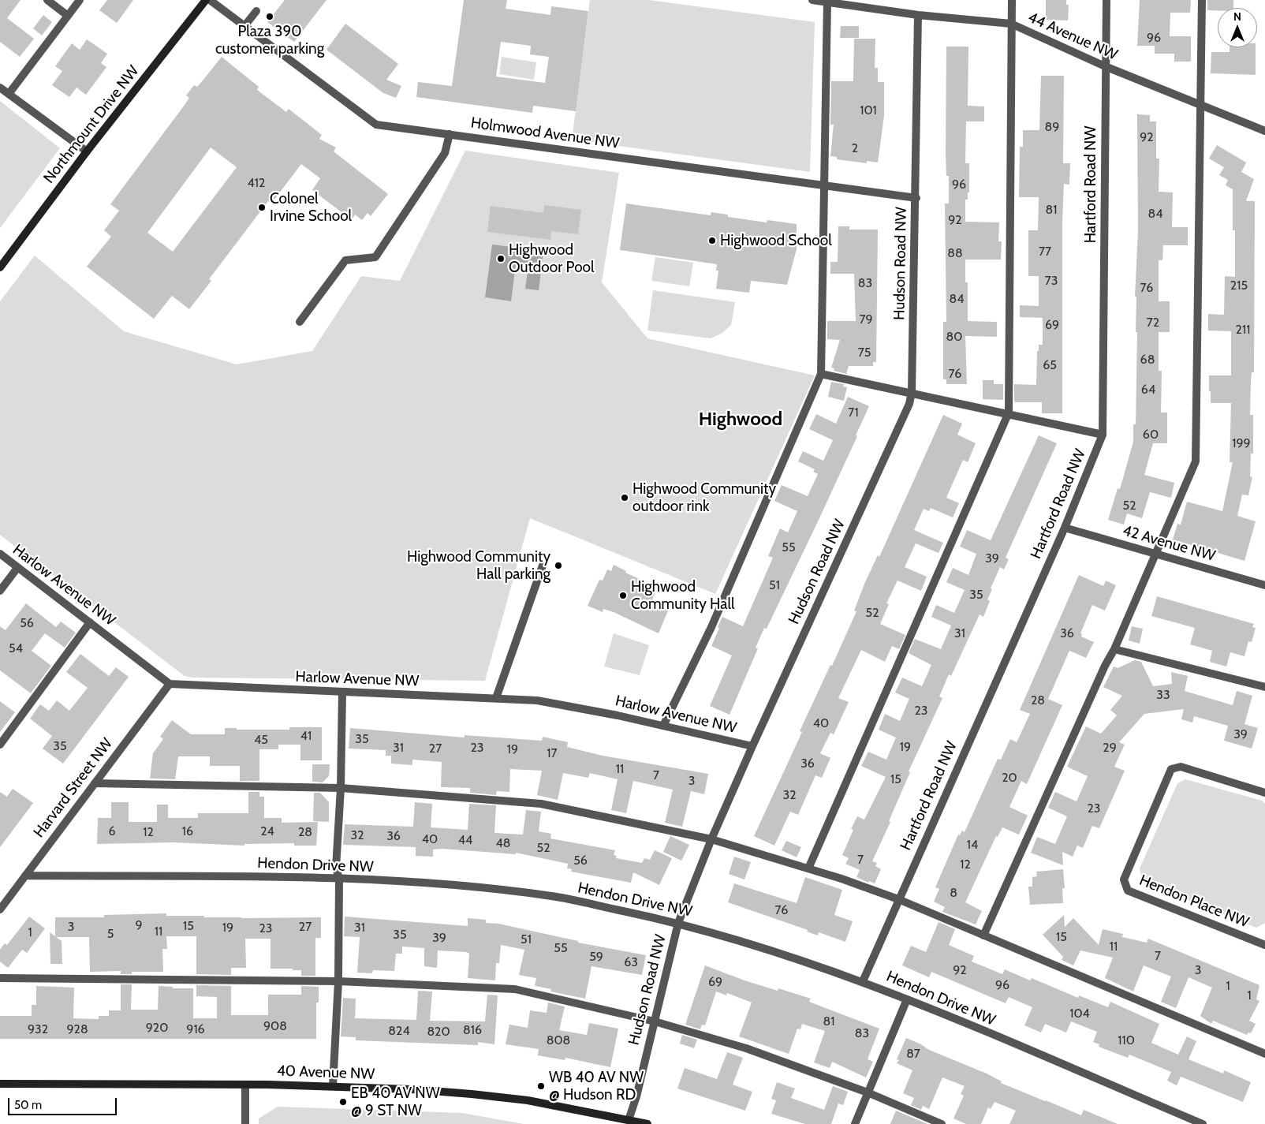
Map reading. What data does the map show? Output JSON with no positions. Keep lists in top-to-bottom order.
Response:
{
  "streets": {
    "street": [
      "44 Avenue NW",
      "Northmount Drive NW",
      "Holmwood Avenue NW",
      "Hartford Road NW",
      "Hudson Road NW",
      "42 Avenue NW",
      "Harlow Avenue NW",
      "Harvard Street NW",
      "Hendon Drive NW",
      "Hendon Place NW",
      "40 Avenue NW"
    ]
  },
  "crossings": [
    ["44 Avenue NW", "Hartford Road NW"],
    ["44 Avenue NW", "Hudson Road NW"],
    ["Holmwood Avenue NW", "Hudson Road NW"],
    ["Hartford Road NW", "42 Avenue NW"],
    ["Hartford Road NW", "Hendon Drive NW"],
    ["Hudson Road NW", "Harlow Avenue NW"],
    ["Hudson Road NW", "Hendon Drive NW"],
    ["Hudson Road NW", "40 Avenue NW"],
    ["Harlow Avenue NW", "Harvard Street NW"],
    ["Harvard Street NW", "Hendon Drive NW"]
  ],
  "districts": ["Highwood"],
  "places": [
    "Plaza 390 customer parking",
    "Colonel Irvine School",
    "Highwood School",
    "Highwood Outdoor Pool",
    "Highwood Community outdoor rink",
    "Highwood Community Hall parking",
    "Highwood Community Hall",
    "WB 40 AV NW @ Hudson RD",
    "EB 40 AV NW @ 9 ST NW"
  ],
  "house_numbers": [
    "96",
    "101",
    "89",
    "92",
    "2",
    "412",
    "96",
    "81",
    "84",
    "92",
    "77",
    "88",
    "73",
    "83",
    "215",
    "76",
    "84",
    "79",
    "72",
    "69",
    "211",
    "80",
    "75",
    "68",
    "65",
    "76",
    "64",
    "71",
    "60",
    "199",
    "52",
    "55",
    "39",
    "51",
    "35",
    "52",
    "56",
    "31",
    "36",
    "54",
    "33",
    "28",
    "23",
    "40",
    "39",
    "41",
    "35",
    "45",
    "35",
    "19",
    "31",
    "23",
    "29",
    "27",
    "19",
    "17",
    "36",
    "11",
    "7",
    "20",
    "15",
    "3",
    "32",
    "23",
    "6",
    "16",
    "24",
    "12",
    "28",
    "32",
    "36",
    "40",
    "44",
    "48",
    "14",
    "52",
    "7",
    "56",
    "12",
    "8",
    "76",
    "9",
    "15",
    "3",
    "27",
    "19",
    "31",
    "23",
    "11",
    "1",
    "5",
    "35",
    "15",
    "39",
    "51",
    "11",
    "55",
    "7",
    "59",
    "63",
    "92",
    "3",
    "69",
    "96",
    "1",
    "1",
    "104",
    "81",
    "908",
    "920",
    "932",
    "928",
    "916",
    "816",
    "824",
    "820",
    "83",
    "808",
    "110",
    "87"
  ],
  "scale_bar": "50 m",
  "north": "top"
}
